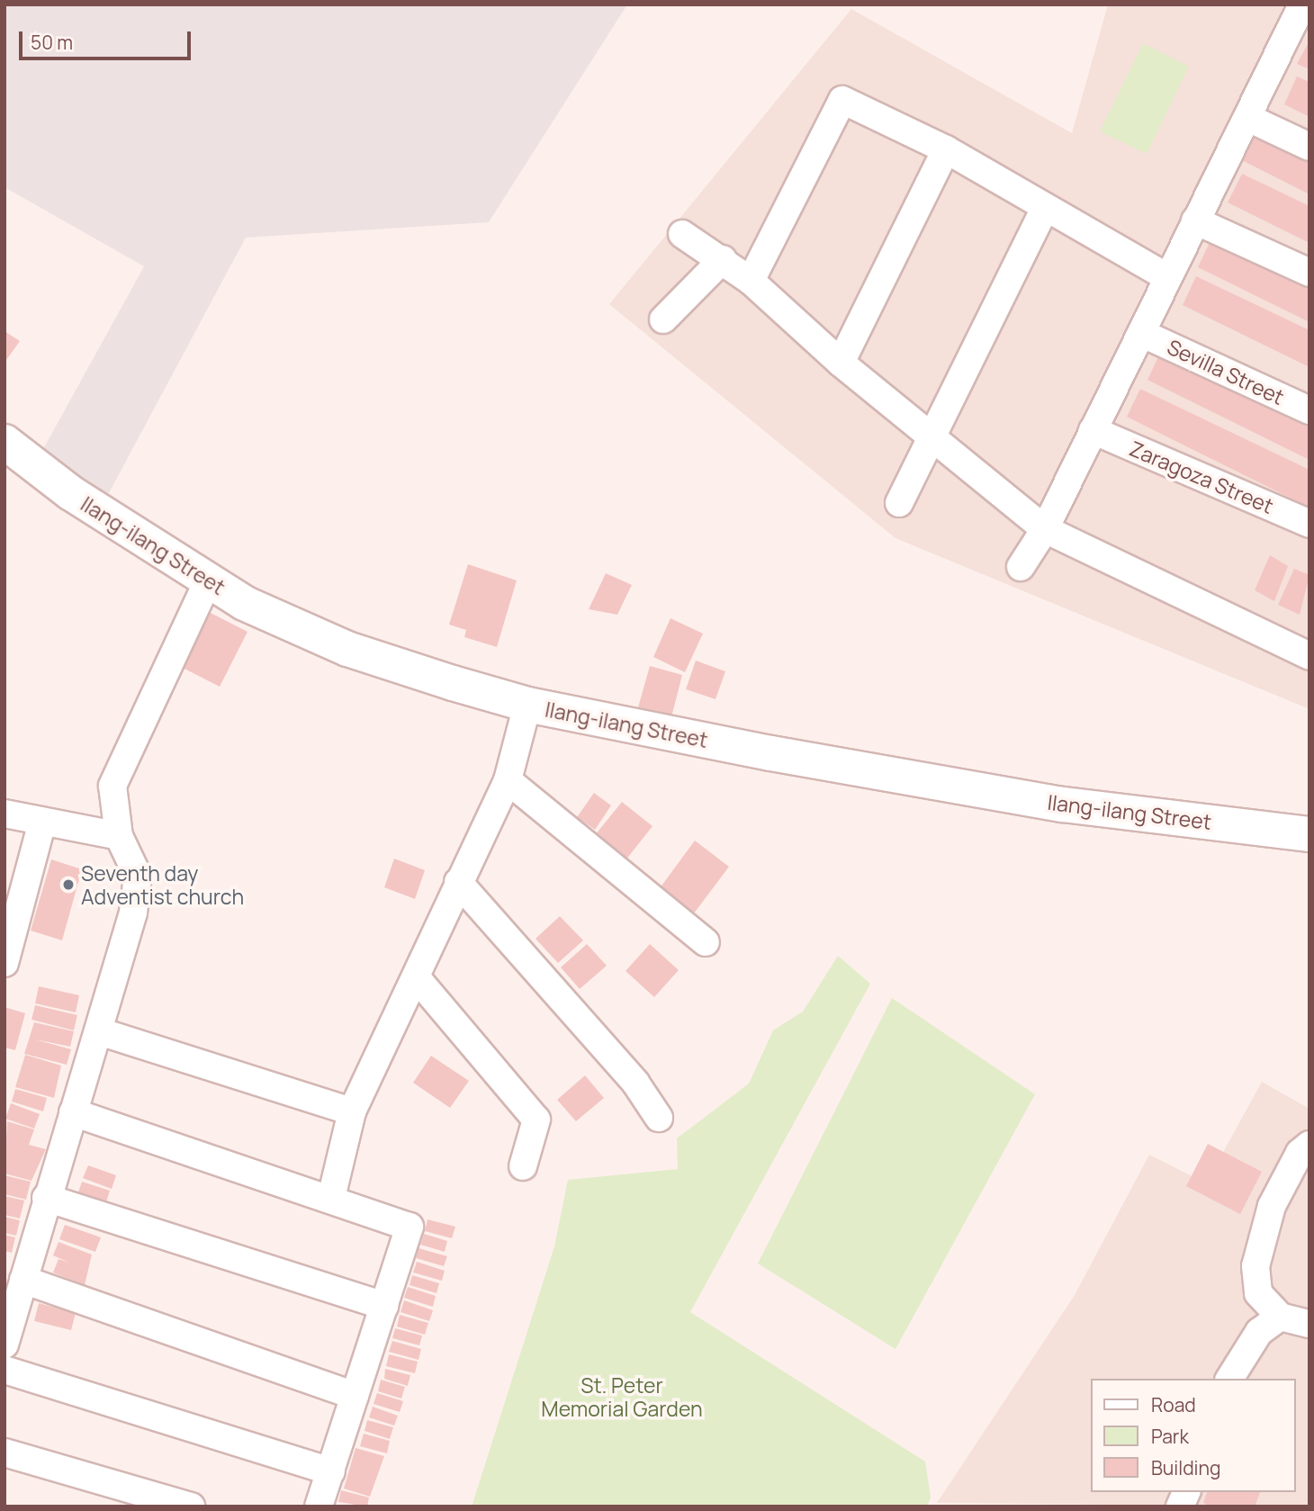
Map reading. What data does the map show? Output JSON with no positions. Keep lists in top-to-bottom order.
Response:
{
  "streets": {
    "street": ["Sevilla Street", "Zaragoza Street", "Ilang-ilang Street"]
  },
  "parks": ["St. Peter Memorial Garden"],
  "places": ["Seventh day Adventist church"],
  "legend": ["Road", "Park", "Building"],
  "scale_bar": "50 m"
}
